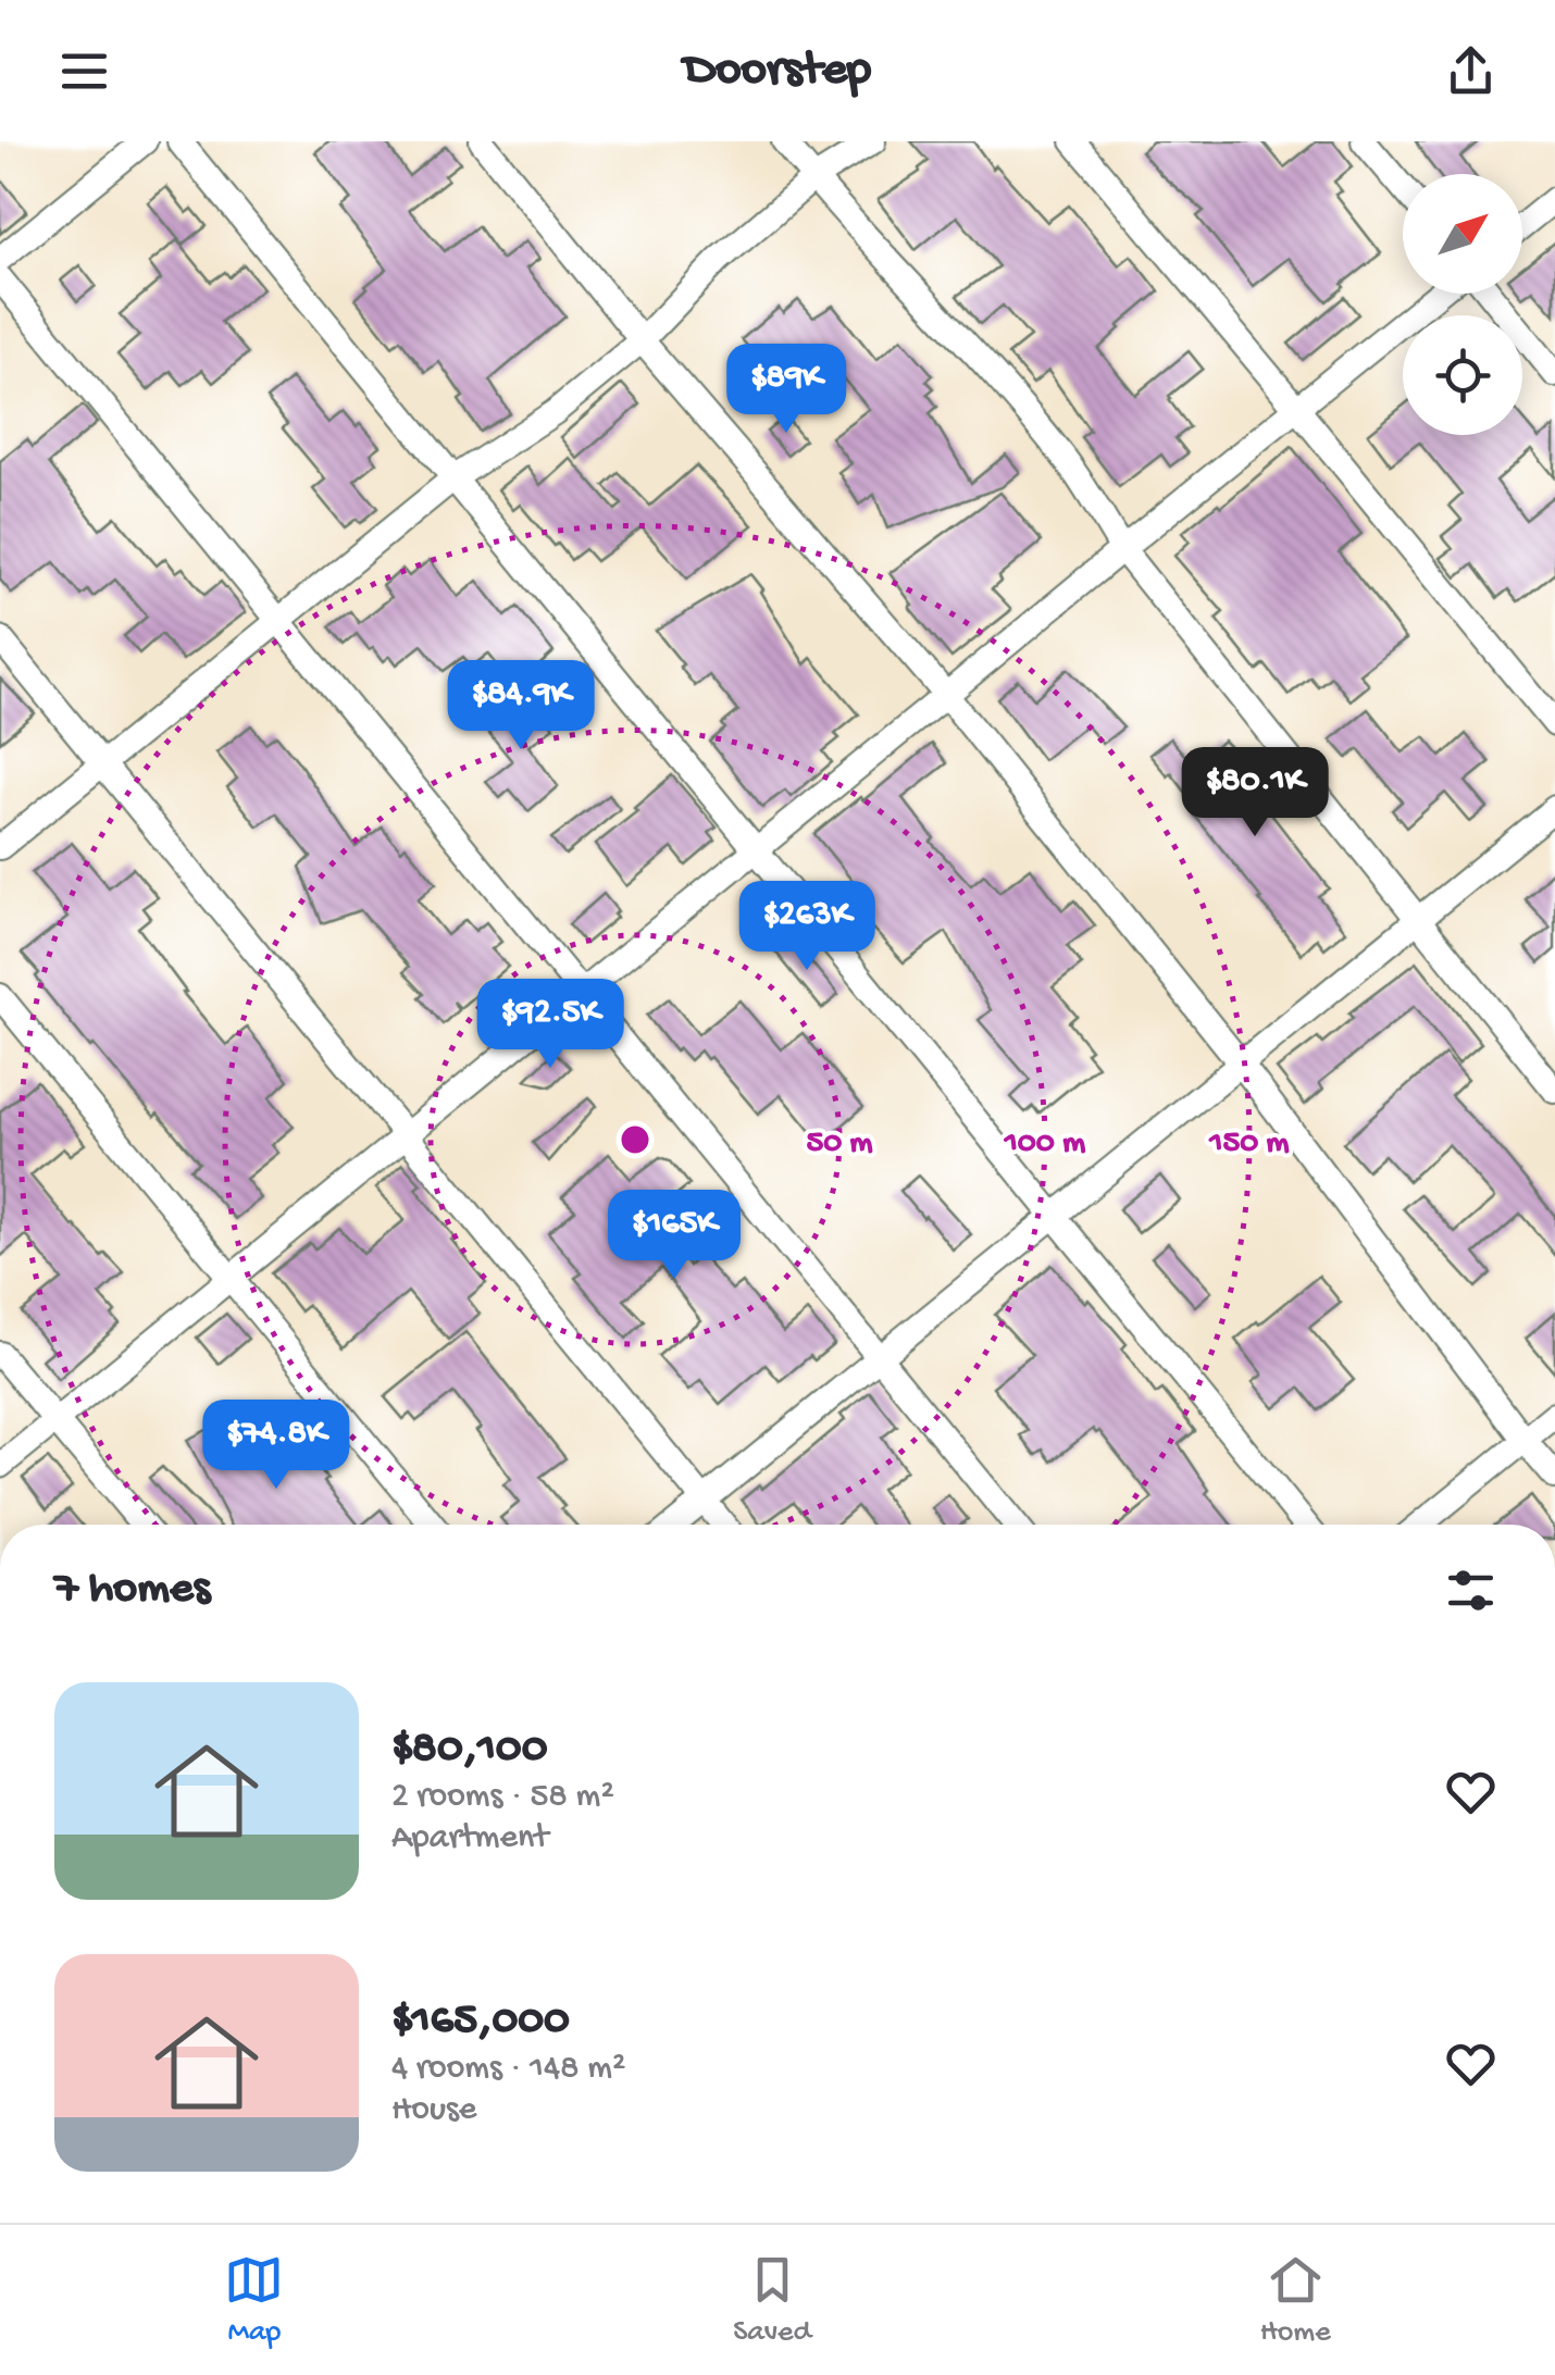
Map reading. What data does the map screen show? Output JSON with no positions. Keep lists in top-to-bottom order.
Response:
{
  "north": "top right",
  "page": {
    "header": "Doorstep",
    "price": [
      "$89K",
      "$84.9K",
      "$80.1K",
      "$263K",
      "$92.5K",
      "$165K",
      "$74.8K"
    ],
    "heading": "7 homes",
    "list": [
      {
        "name": "$80,100",
        "note": "2 rooms · 58 m² · Apartment"
      },
      {
        "name": "$165,000",
        "note": "4 rooms · 148 m² · House"
      }
    ],
    "tabs": ["Map", "Saved", "Home"]
  },
  "rings": ["50 m", "100 m", "150 m"]
}
